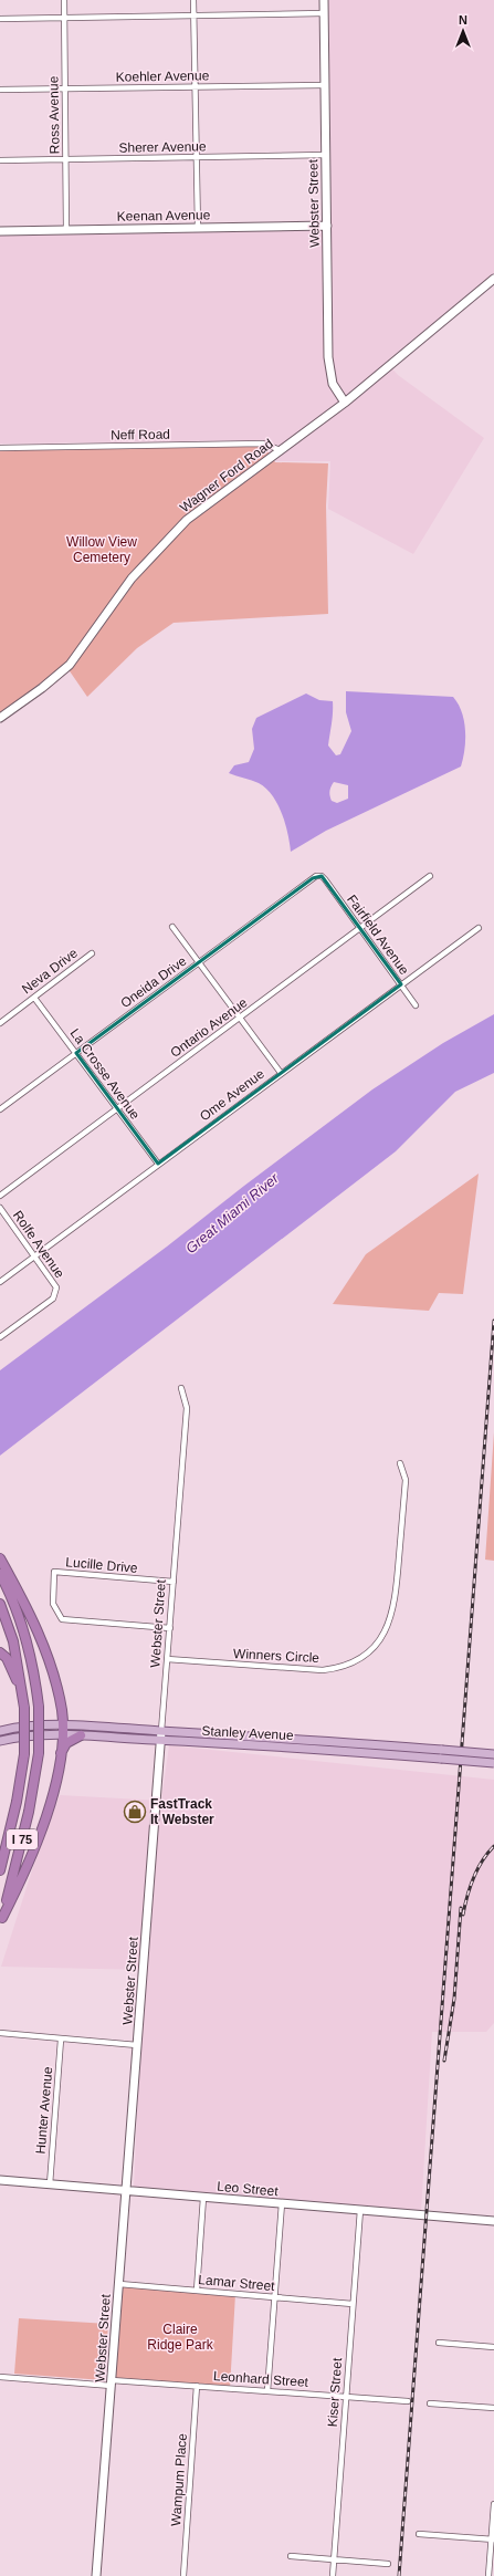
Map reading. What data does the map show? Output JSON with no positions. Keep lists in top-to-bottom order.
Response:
{
  "streets": {
    "highway": ["I 75"],
    "main road": ["Stanley Avenue"],
    "street": [
      "Koehler Avenue",
      "Ross Avenue",
      "Sherer Avenue",
      "Webster Street",
      "Keenan Avenue",
      "Neff Road",
      "Wagner Ford Road",
      "Fairfield Avenue",
      "Neva Drive",
      "Oneida Drive",
      "Ontario Avenue",
      "La Crosse Avenue",
      "Ome Avenue",
      "Rolfe Avenue",
      "Lucille Drive",
      "Winners Circle",
      "Hunter Avenue",
      "Leo Street",
      "Lamar Street",
      "Leonhard Street",
      "Kiser Street",
      "Wampum Place"
    ]
  },
  "crossings": [
    ["Koehler Avenue", "Ross Avenue"],
    ["Koehler Avenue", "Webster Street"],
    ["Ross Avenue", "Sherer Avenue"],
    ["Ross Avenue", "Keenan Avenue"],
    ["Sherer Avenue", "Webster Street"],
    ["Webster Street", "Keenan Avenue"],
    ["Webster Street", "Wagner Ford Road"],
    ["Webster Street", "Lucille Drive"],
    ["Webster Street", "Winners Circle"],
    ["Webster Street", "Stanley Avenue"],
    ["Webster Street", "Leo Street"],
    ["Webster Street", "Lamar Street"],
    ["Webster Street", "Leonhard Street"],
    ["Neff Road", "Wagner Ford Road"],
    ["Fairfield Avenue", "Oneida Drive"],
    ["Fairfield Avenue", "Ontario Avenue"],
    ["Fairfield Avenue", "Ome Avenue"],
    ["Neva Drive", "La Crosse Avenue"],
    ["Oneida Drive", "La Crosse Avenue"],
    ["Ontario Avenue", "La Crosse Avenue"],
    ["La Crosse Avenue", "Ome Avenue"],
    ["Ome Avenue", "Rolfe Avenue"],
    ["Hunter Avenue", "Leo Street"],
    ["Leo Street", "Kiser Street"],
    ["Lamar Street", "Kiser Street"],
    ["Leonhard Street", "Kiser Street"],
    ["Leonhard Street", "Wampum Place"]
  ],
  "water": ["Great Miami River"],
  "parks": ["Willow View Cemetery", "Claire Ridge Park"],
  "places": {
    "shop": ["FastTrack It Webster"]
  },
  "north": "top"
}
